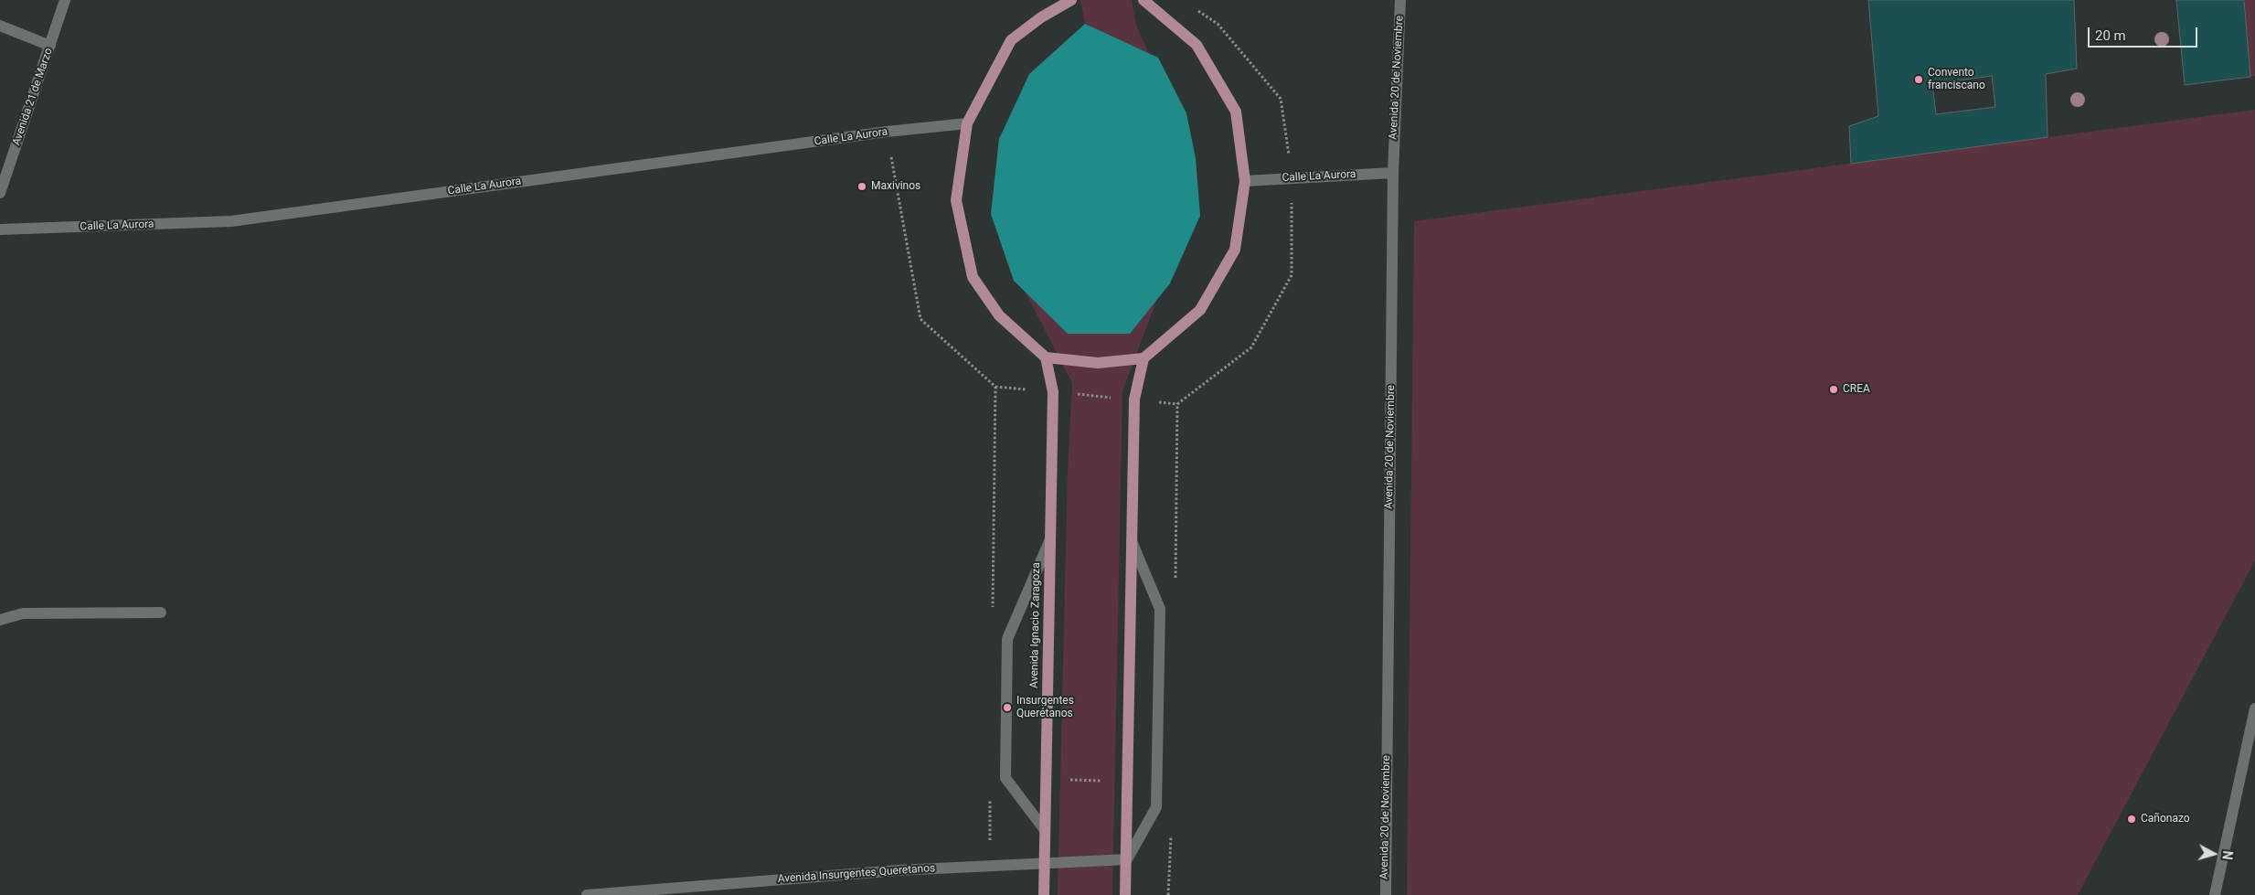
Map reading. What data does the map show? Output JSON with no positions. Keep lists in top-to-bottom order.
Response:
{
  "streets": {
    "main road": ["Avenida Ignacio Zaragoza"],
    "street": [
      "Avenida 20 de Noviembre",
      "Avenida 21 de Marzo",
      "Calle La Aurora",
      "Avenida Insurgentes Queretanos"
    ]
  },
  "crossings": [
    ["Avenida 20 de Noviembre", "Calle La Aurora"],
    ["Avenida Ignacio Zaragoza", "Avenida Insurgentes Queretanos"]
  ],
  "places": [
    "Convento franciscano",
    "Maxivinos",
    "CREA",
    "Insurgentes Querétanos",
    "Cañonazo"
  ],
  "scale_bar": "20 m",
  "north": "right"
}
